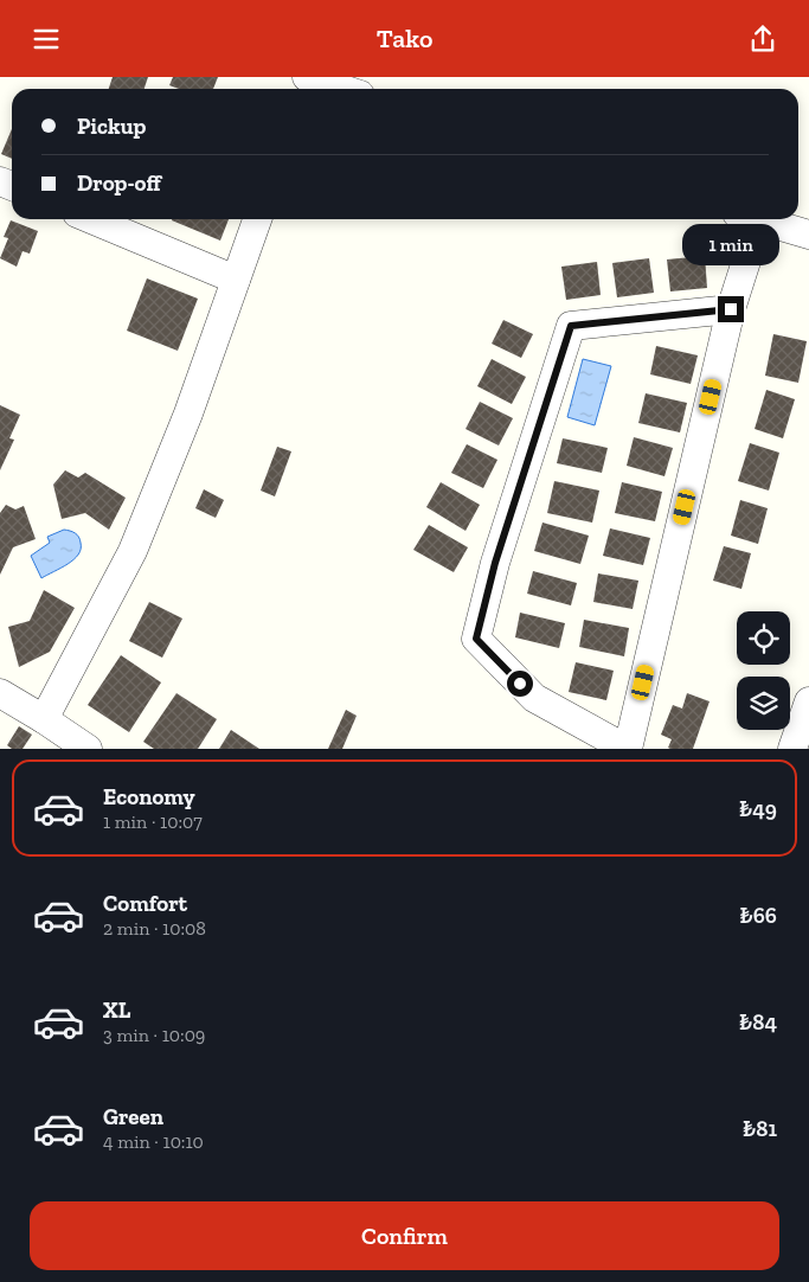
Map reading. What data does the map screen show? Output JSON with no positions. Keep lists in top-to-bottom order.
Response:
{
  "page": {
    "header": "Tako",
    "banner": ["Pickup", "Drop-off"],
    "bubble": "1 min",
    "list": [
      {
        "name": "Economy",
        "note": "1 min · 10:07",
        "value": "₺49"
      },
      {
        "name": "Comfort",
        "note": "2 min · 10:08",
        "value": "₺66"
      },
      {
        "name": "XL",
        "note": "3 min · 10:09",
        "value": "₺84"
      },
      {
        "name": "Green",
        "note": "4 min · 10:10",
        "value": "₺81"
      }
    ],
    "buttons": "Confirm"
  }
}
